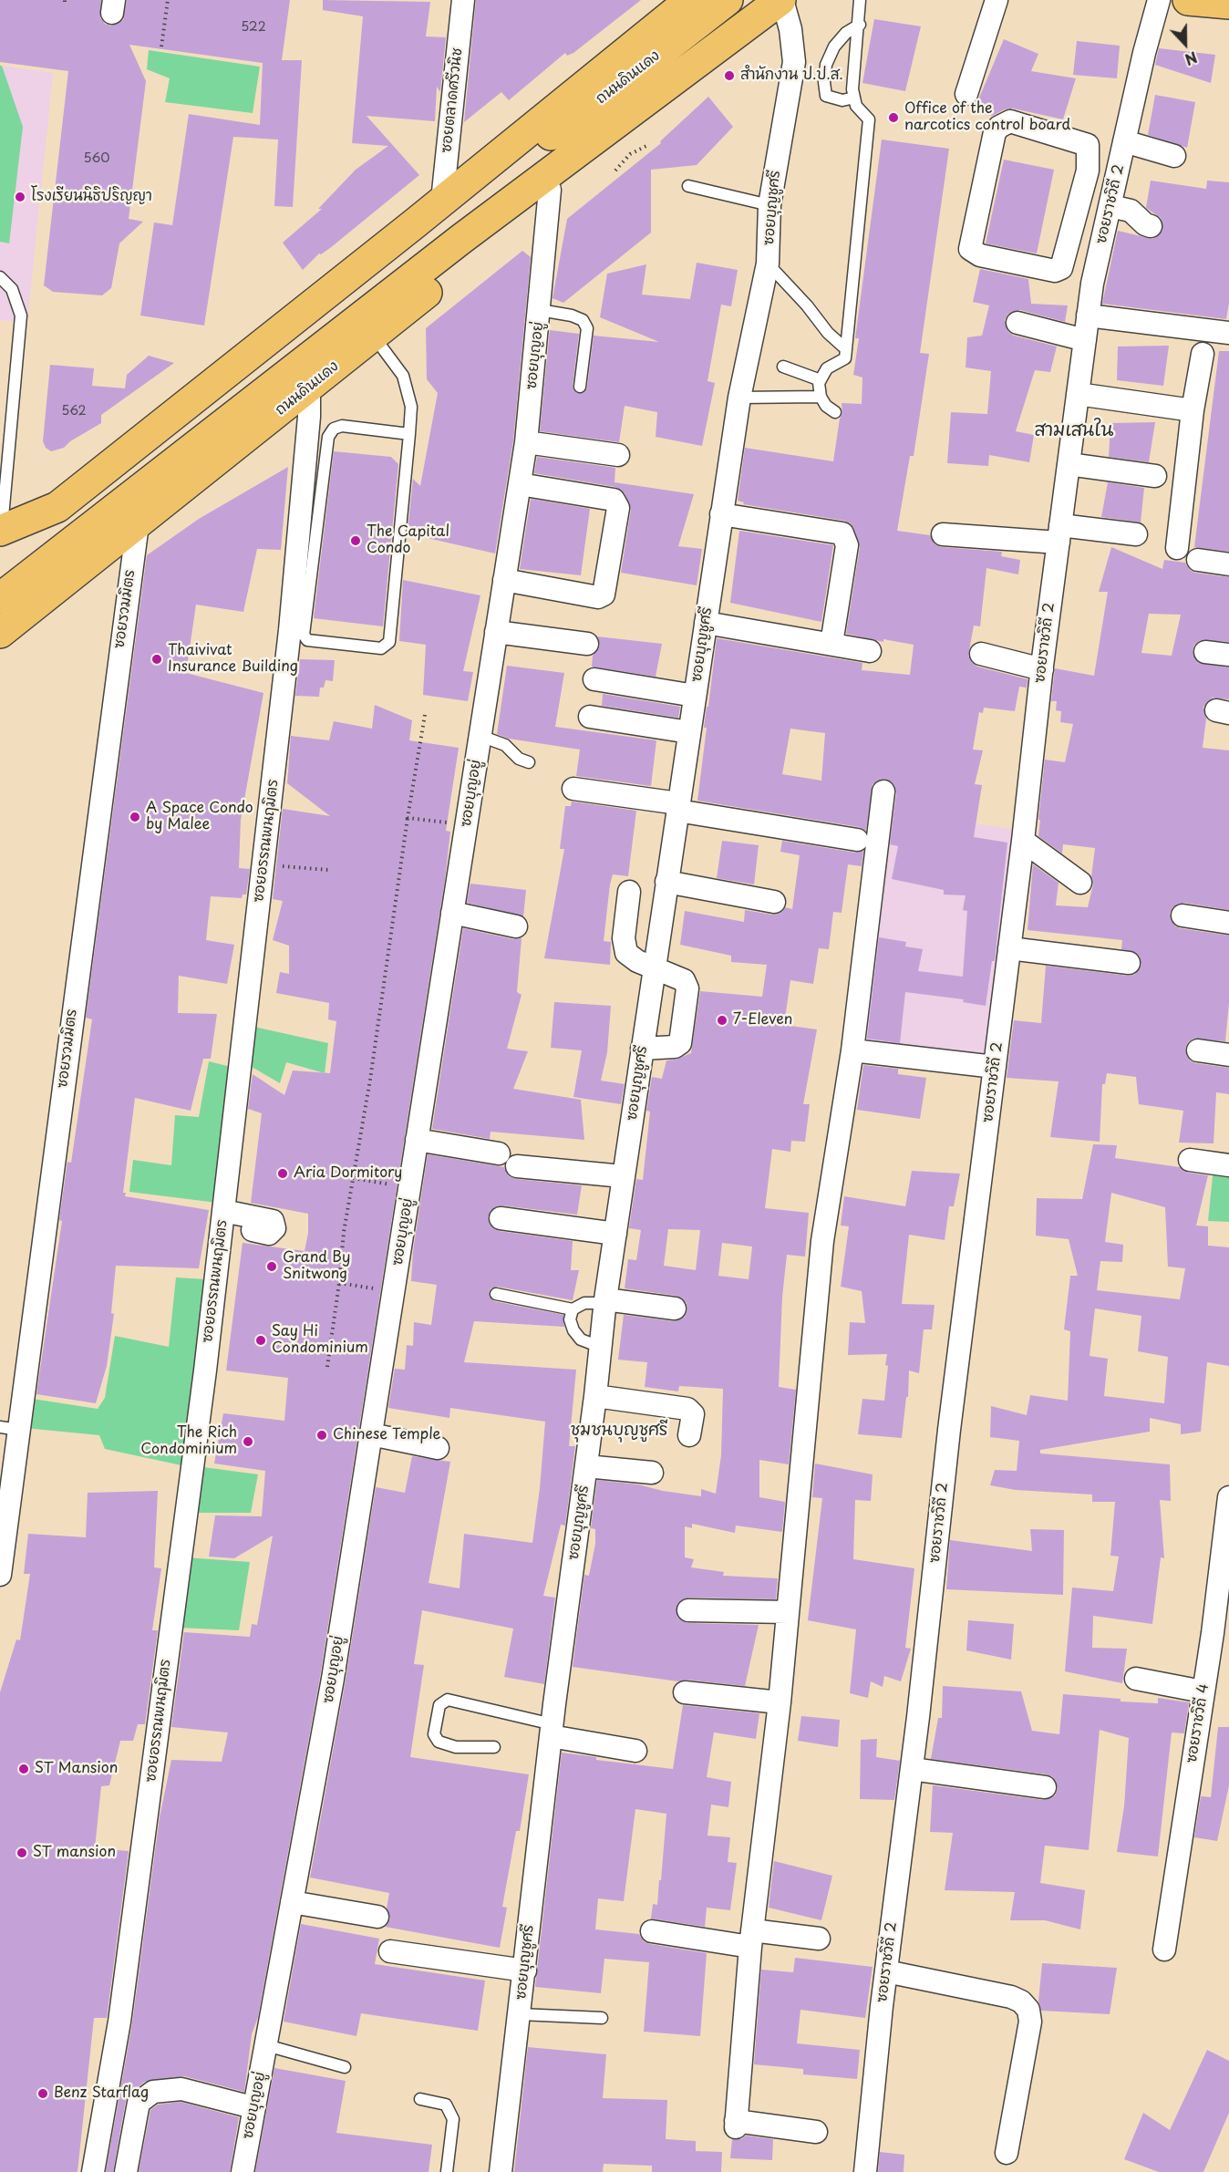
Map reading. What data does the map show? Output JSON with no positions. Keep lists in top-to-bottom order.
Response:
{
  "streets": {
    "main road": ["ถนนดินแดง"],
    "street": [
      "ซอยตลาดศรีวนิช",
      "ซอยราชวิถี 2",
      "ซอยบุญชูศรี",
      "ซอยบุญอยู่",
      "ซอยรวมมิตร",
      "ซอยอรรณพนฤมิตร",
      "ซอยราชวิถี 4"
    ]
  },
  "crossings": [
    ["ถนนดินแดง", "ซอยตลาดศรีวนิช"],
    ["ถนนดินแดง", "ซอยบุญชูศรี"],
    ["ถนนดินแดง", "ซอยบุญอยู่"],
    ["ถนนดินแดง", "ซอยรวมมิตร"],
    ["ถนนดินแดง", "ซอยอรรณพนฤมิตร"]
  ],
  "districts": ["สามเสนใน", "ชุมชนบุญชูศรี"],
  "places": [
    "สำนักงาน ป.ป.ส.",
    "Office of the narcotics control board",
    "โรงเรียนนิธิปริญญา",
    "The Capital Condo",
    "Thaivivat Insurance Building",
    "A Space Condo by Malee",
    "7-Eleven",
    "Aria Dormitory",
    "Grand By Snitwong",
    "Say Hi Condominium",
    "Chinese Temple",
    "The Rich Condominium",
    "ST Mansion",
    "ST mansion",
    "Benz Starflag"
  ],
  "house_numbers": ["522", "560", "562"],
  "north": "bottom"
}
